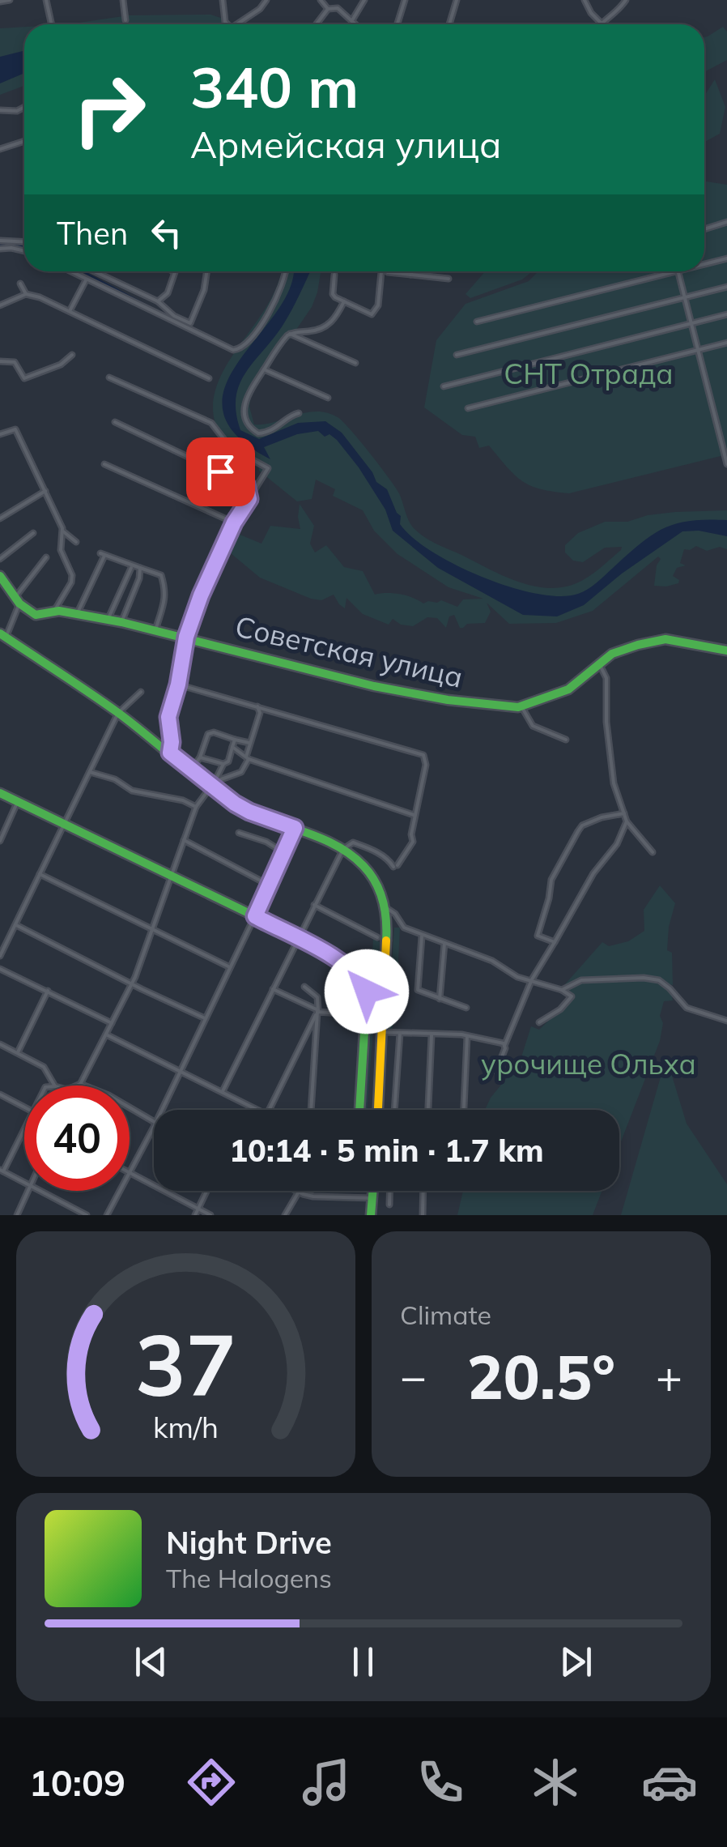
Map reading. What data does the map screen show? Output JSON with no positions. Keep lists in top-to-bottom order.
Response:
{
  "streets": {
    "street": ["Советская улица"]
  },
  "parks": ["СНТ Отрада", "урочище Ольха"],
  "page": {
    "turn": ["340 m", "Армейская улица"],
    "then": "Then",
    "limit": "40",
    "trip": "10:14 · 5 min · 1.7 km",
    "tile": "Climate",
    "heat": ["−", "20.5°", "+"],
    "song": ["Night Drive", "The Halogens"],
    "tabs": "10:09",
    "gauge": ["37", "km/h"]
  }
}
